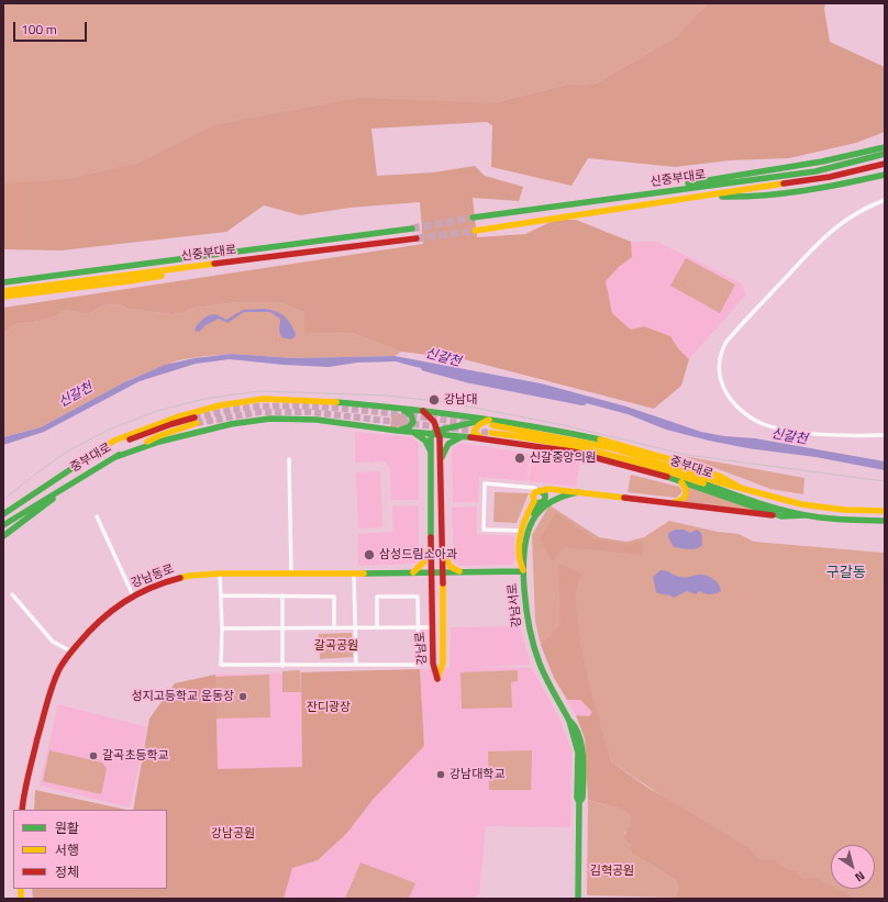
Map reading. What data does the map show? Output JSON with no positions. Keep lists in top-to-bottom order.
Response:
{
  "streets": {
    "main road": [
      "신중부대로",
      "중부대로",
      "강남동로",
      "강남서로",
      "강남로"
    ]
  },
  "crossings": [
    ["강남동로", "강남서로"],
    ["강남동로", "강남로"],
    ["강남서로", "강남로"]
  ],
  "districts": ["구갈동"],
  "water": ["신갈천"],
  "parks": [
    "갈곡공원",
    "잔디광장",
    "강남공원",
    "김혁공원"
  ],
  "places": [
    "강남대",
    "신갈중앙의원",
    "삼성드림소아과",
    "성지고등학교 운동장",
    "갈곡초등학교",
    "강남대학교"
  ],
  "legend": ["원활", "서행", "정체"],
  "scale_bar": "100 m",
  "north": "bottom right"
}
